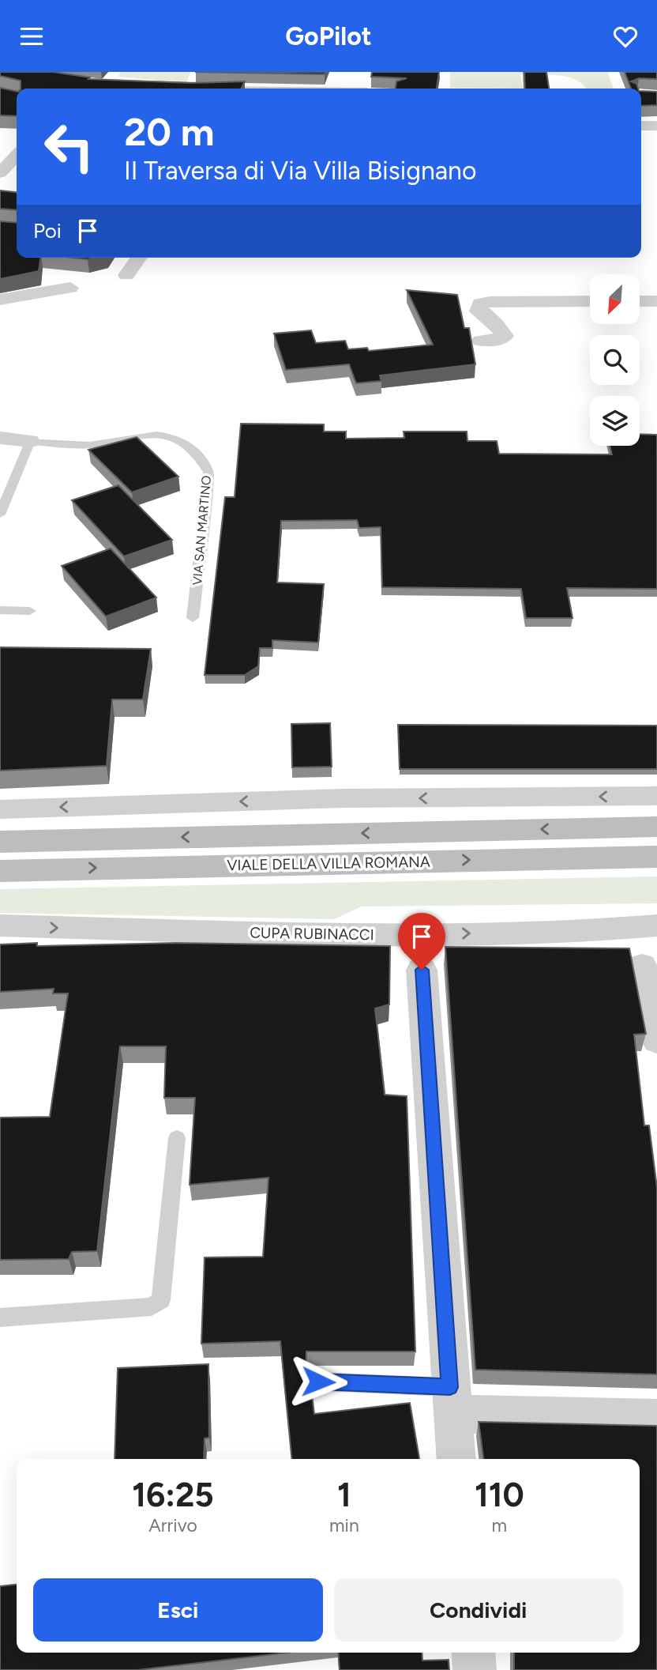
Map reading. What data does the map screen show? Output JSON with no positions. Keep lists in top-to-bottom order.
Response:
{
  "streets": {
    "main road": ["VIALE DELLA VILLA ROMANA"],
    "street": ["VIA SAN MARTINO", "CUPA RUBINACCI"]
  },
  "north": "bottom left",
  "page": {
    "header": "GoPilot",
    "turn": ["20 m", "II Traversa di Via Villa Bisignano"],
    "then": "Poi",
    "eta": [
      "16:25",
      "Arrivo",
      "1",
      "min",
      "110",
      "m"
    ],
    "buttons": ["Esci", "Condividi"]
  }
}
